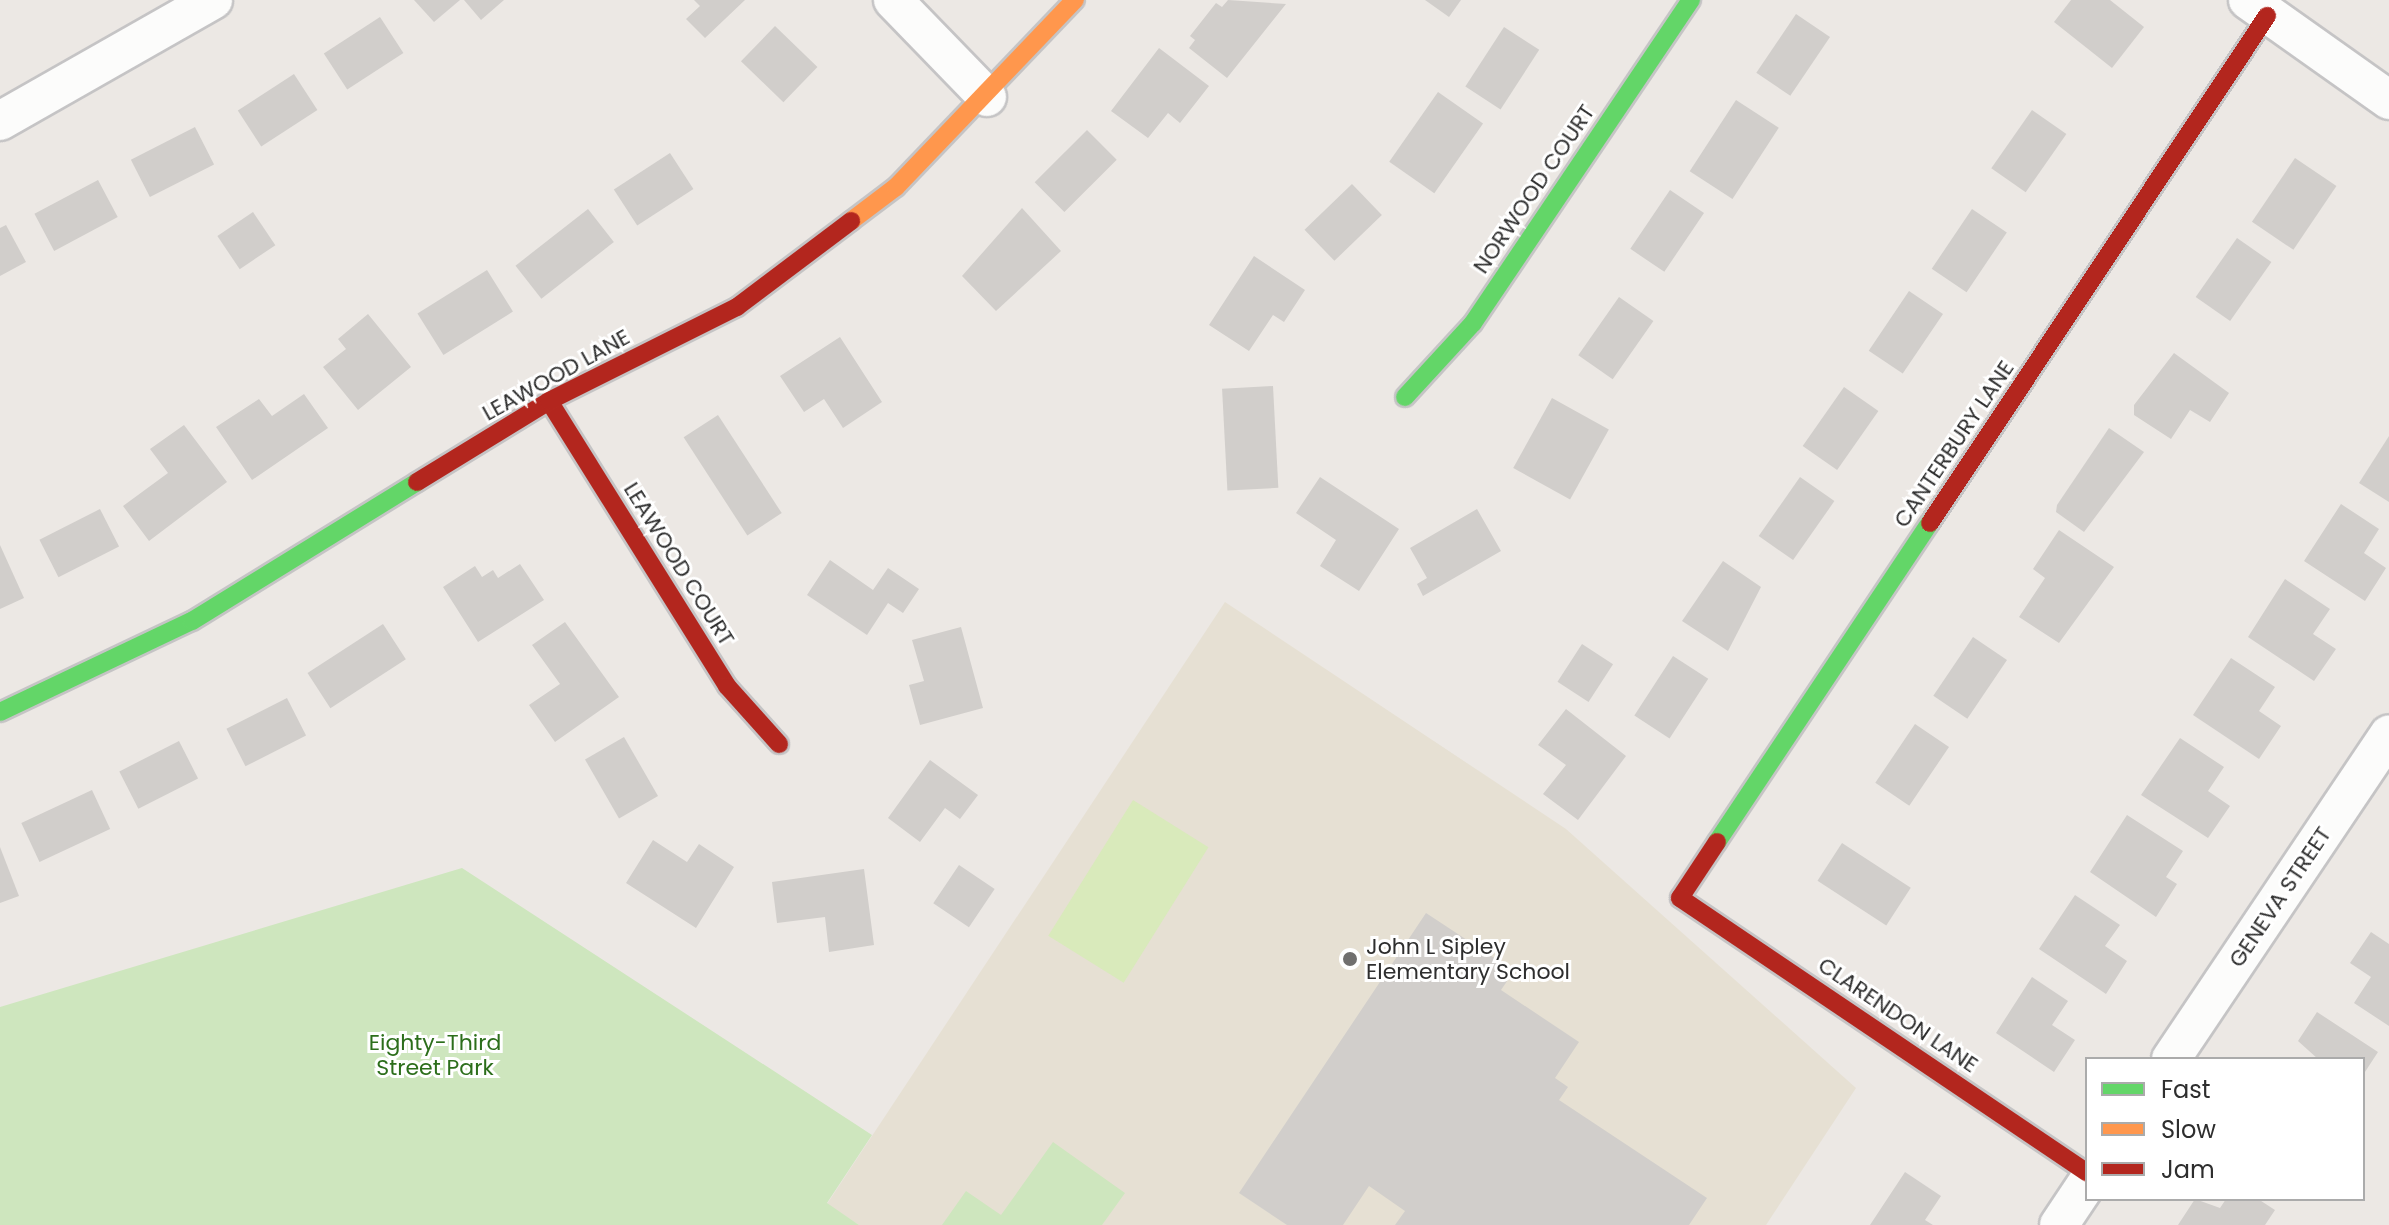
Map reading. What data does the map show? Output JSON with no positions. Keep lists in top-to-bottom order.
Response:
{
  "streets": {
    "street": [
      "NORWOOD COURT",
      "LEAWOOD LANE",
      "CANTERBURY LANE",
      "LEAWOOD COURT",
      "GENEVA STREET",
      "CLARENDON LANE"
    ]
  },
  "crossings": [
    ["LEAWOOD LANE", "LEAWOOD COURT"],
    ["CANTERBURY LANE", "CLARENDON LANE"]
  ],
  "parks": ["Eighty-Third Street Park"],
  "places": ["John L Sipley Elementary School"],
  "legend": ["Fast", "Slow", "Jam"]
}
